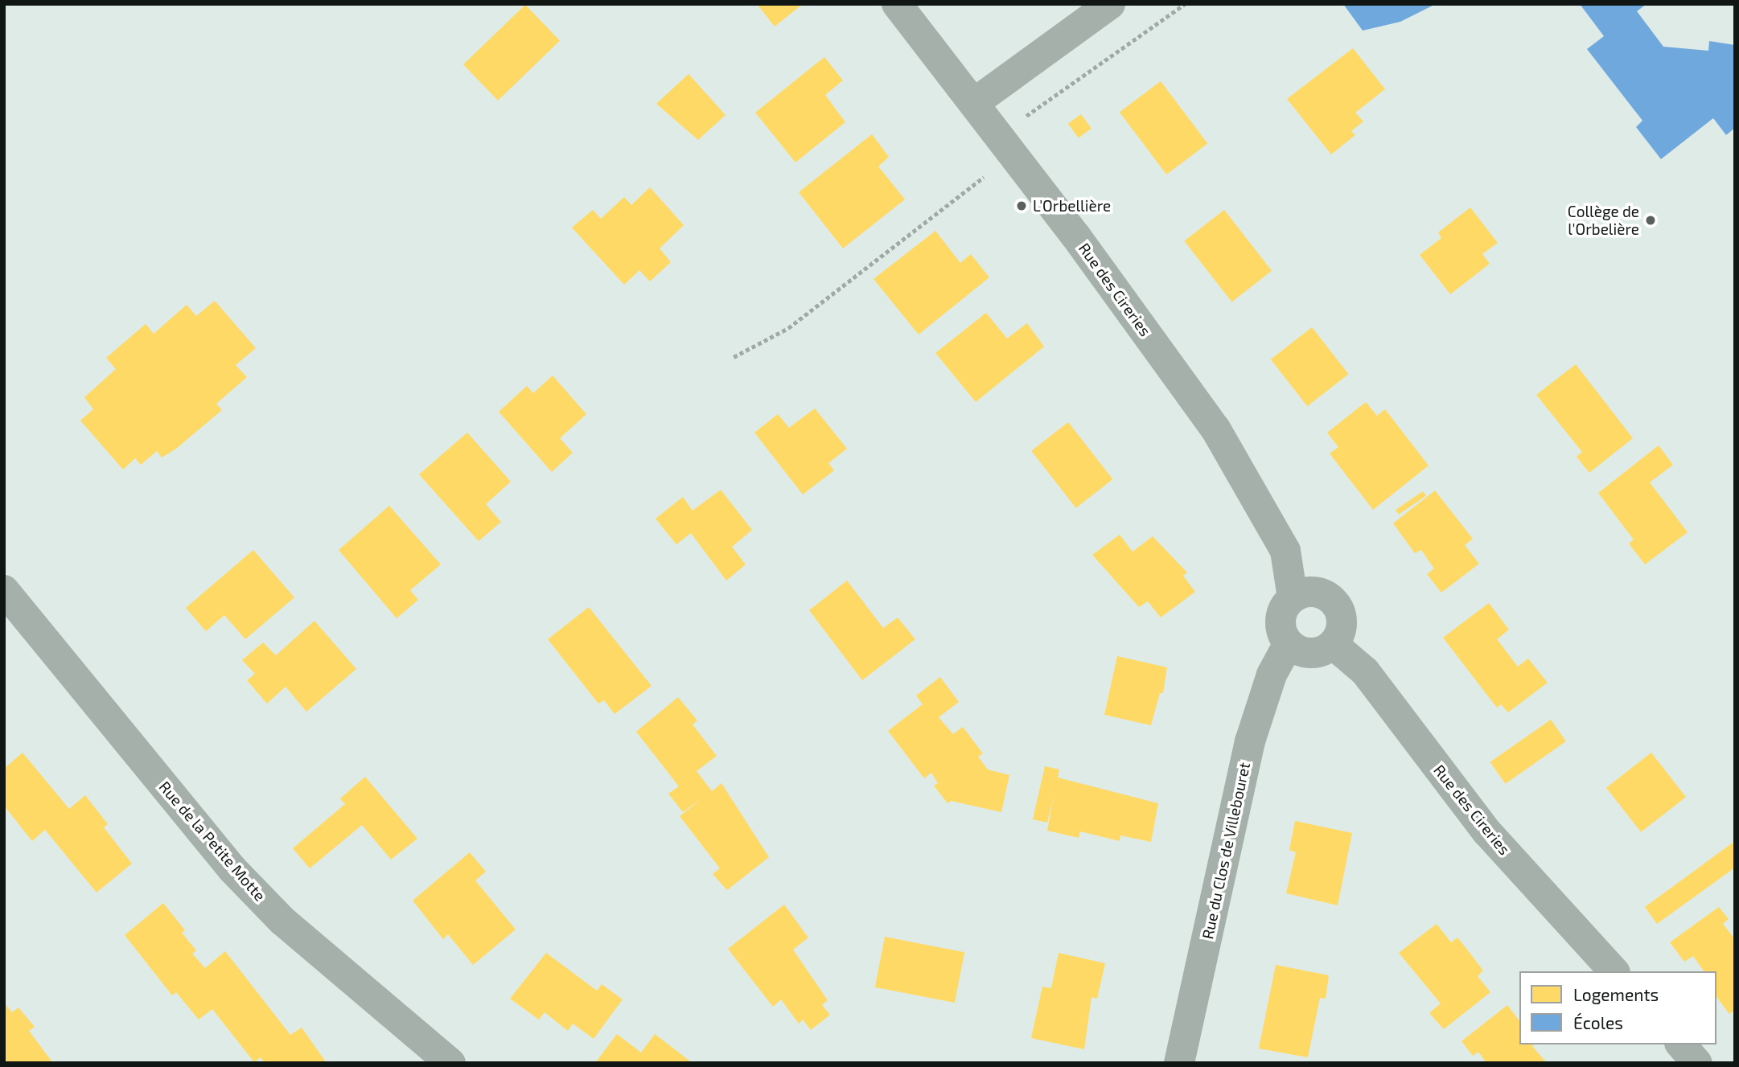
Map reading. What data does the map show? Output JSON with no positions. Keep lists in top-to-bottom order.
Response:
{
  "streets": {
    "street": ["Rue des Cireries", "Rue de la Petite Motte", "Rue du Clos de Villebouret"]
  },
  "crossings": [
    ["Rue des Cireries", "Rue du Clos de Villebouret"]
  ],
  "places": ["L'Orbellière", "Collège de l'Orbelière"],
  "legend": ["Logements", "Écoles"]
}
